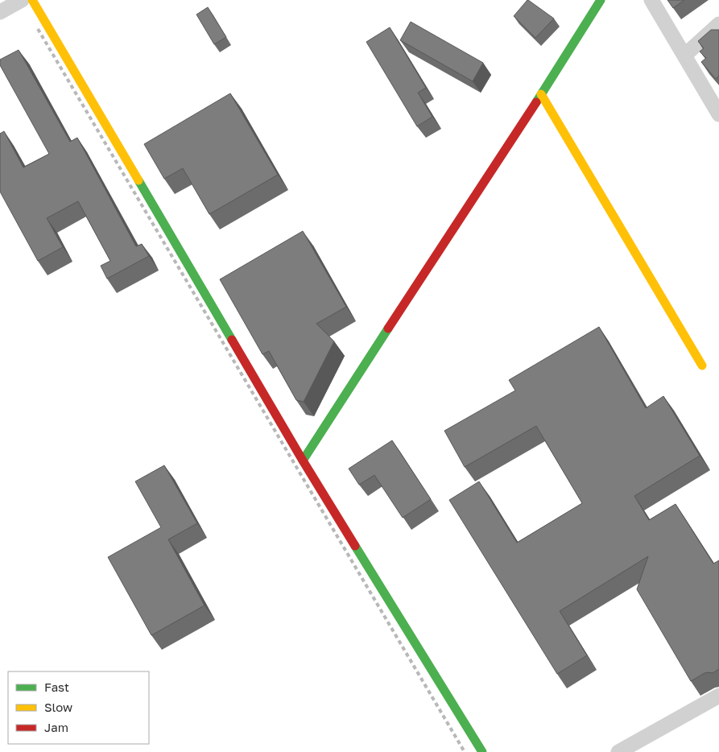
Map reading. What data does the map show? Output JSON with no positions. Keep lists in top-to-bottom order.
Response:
{
  "legend": ["Fast", "Slow", "Jam"]
}
